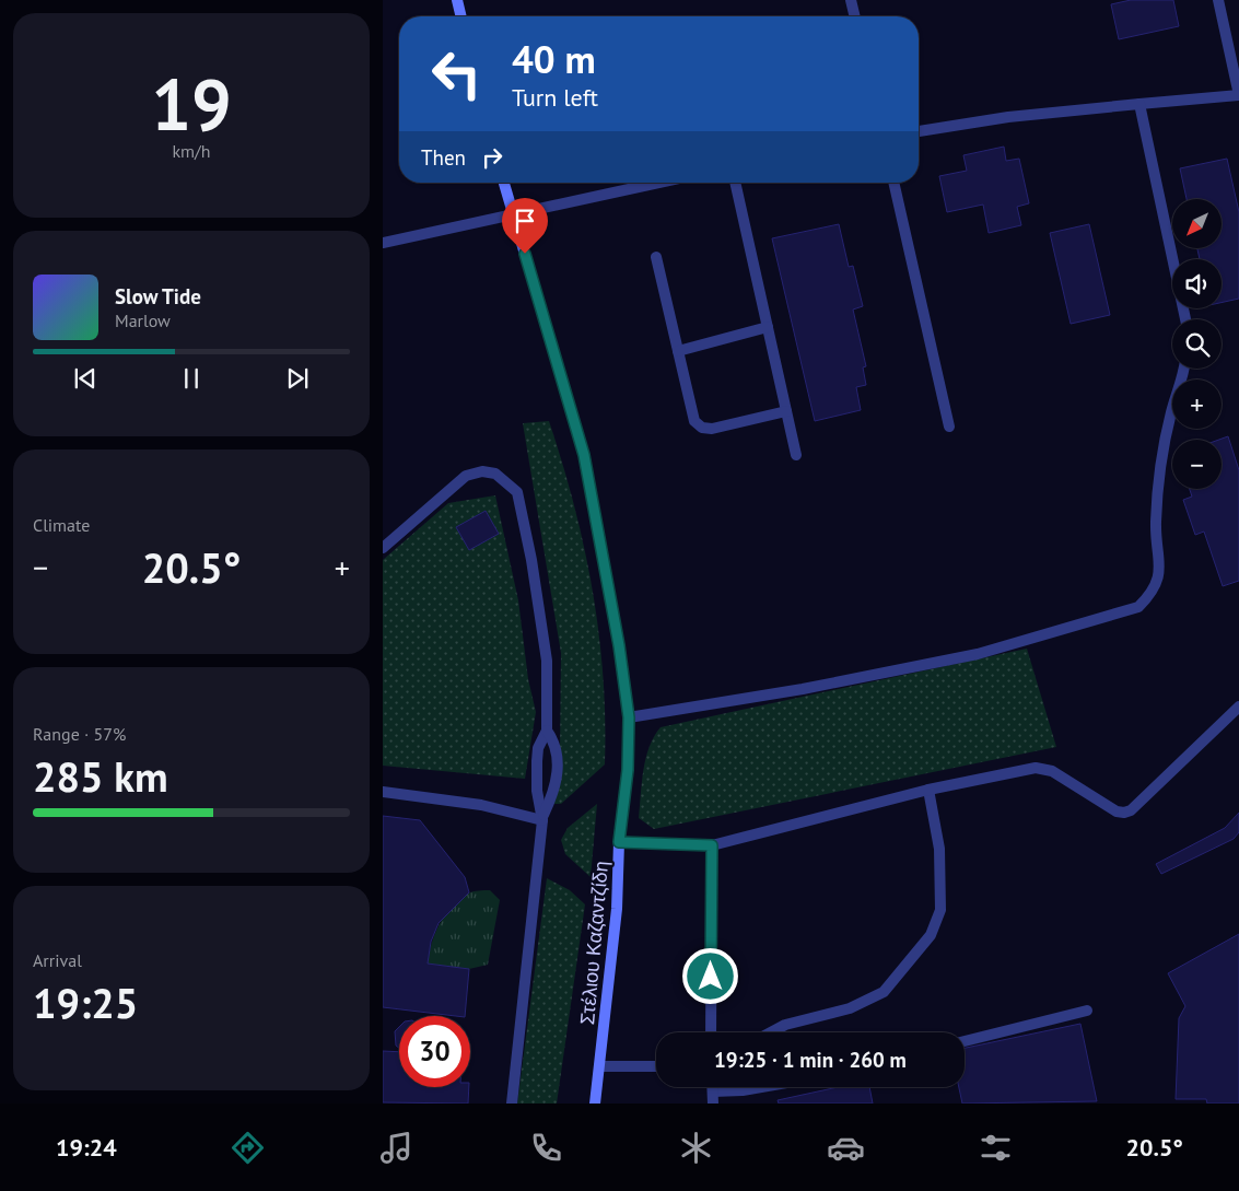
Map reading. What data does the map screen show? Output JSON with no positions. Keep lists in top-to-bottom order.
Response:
{
  "streets": {
    "main road": ["Στέλιου Καζαντζίδη"]
  },
  "north": "bottom left",
  "page": {
    "tile": [
      ["19", "km/h"],
      "Climate",
      ["Range · 57%", "285 km"],
      ["Arrival", "19:25"]
    ],
    "turn": ["40 m", "Turn left"],
    "then": "Then",
    "map_buttons": ["+", "−"],
    "song": ["Slow Tide", "Marlow"],
    "heat": ["−", "20.5°", "+"],
    "limit": "30",
    "trip": "19:25 · 1 min · 260 m",
    "tabs": ["19:24", "20.5°"]
  }
}
